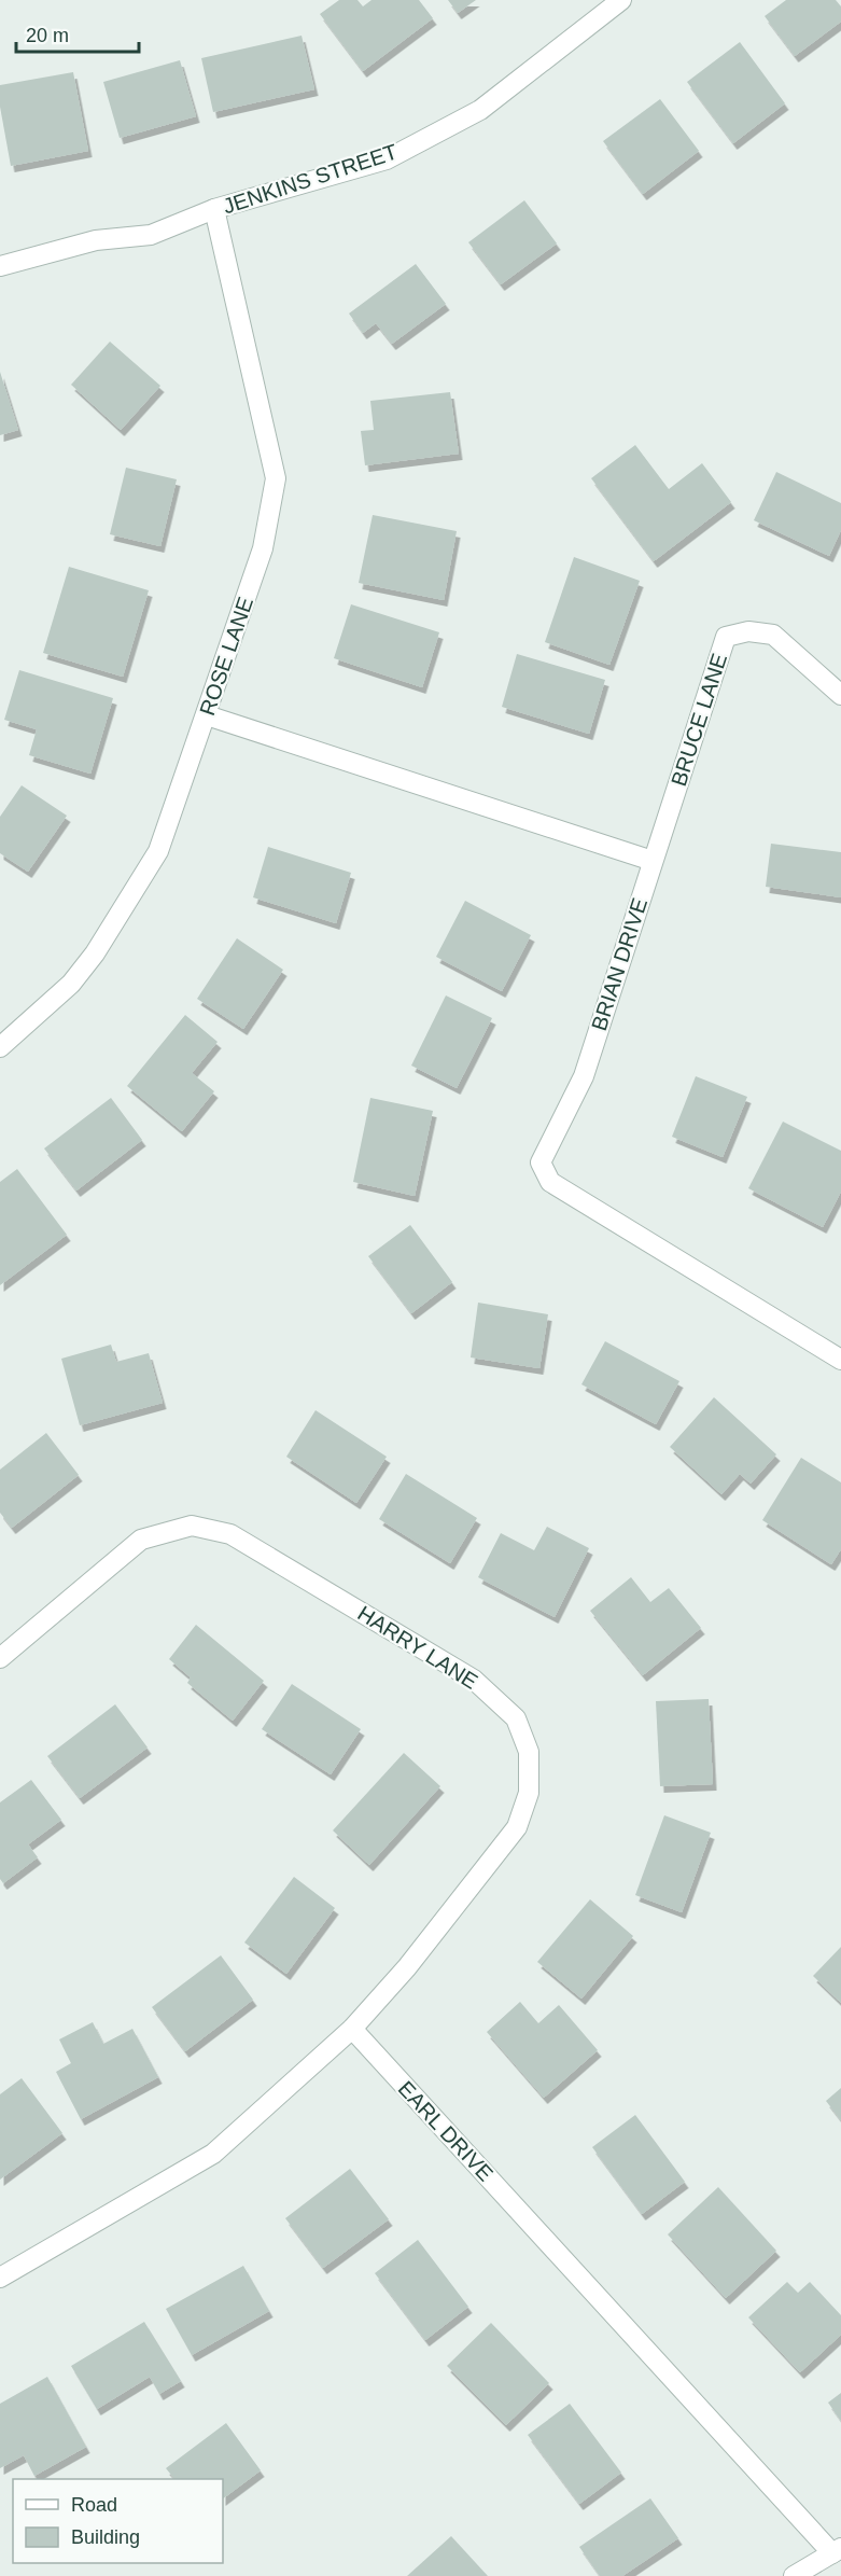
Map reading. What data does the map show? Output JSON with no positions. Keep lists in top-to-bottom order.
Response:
{
  "streets": {
    "street": [
      "JENKINS STREET",
      "ROSE LANE",
      "BRUCE LANE",
      "BRIAN DRIVE",
      "HARRY LANE",
      "EARL DRIVE"
    ]
  },
  "crossings": [
    ["JENKINS STREET", "ROSE LANE"],
    ["BRUCE LANE", "BRIAN DRIVE"],
    ["HARRY LANE", "EARL DRIVE"]
  ],
  "legend": ["Road", "Building"],
  "scale_bar": "20 m"
}
